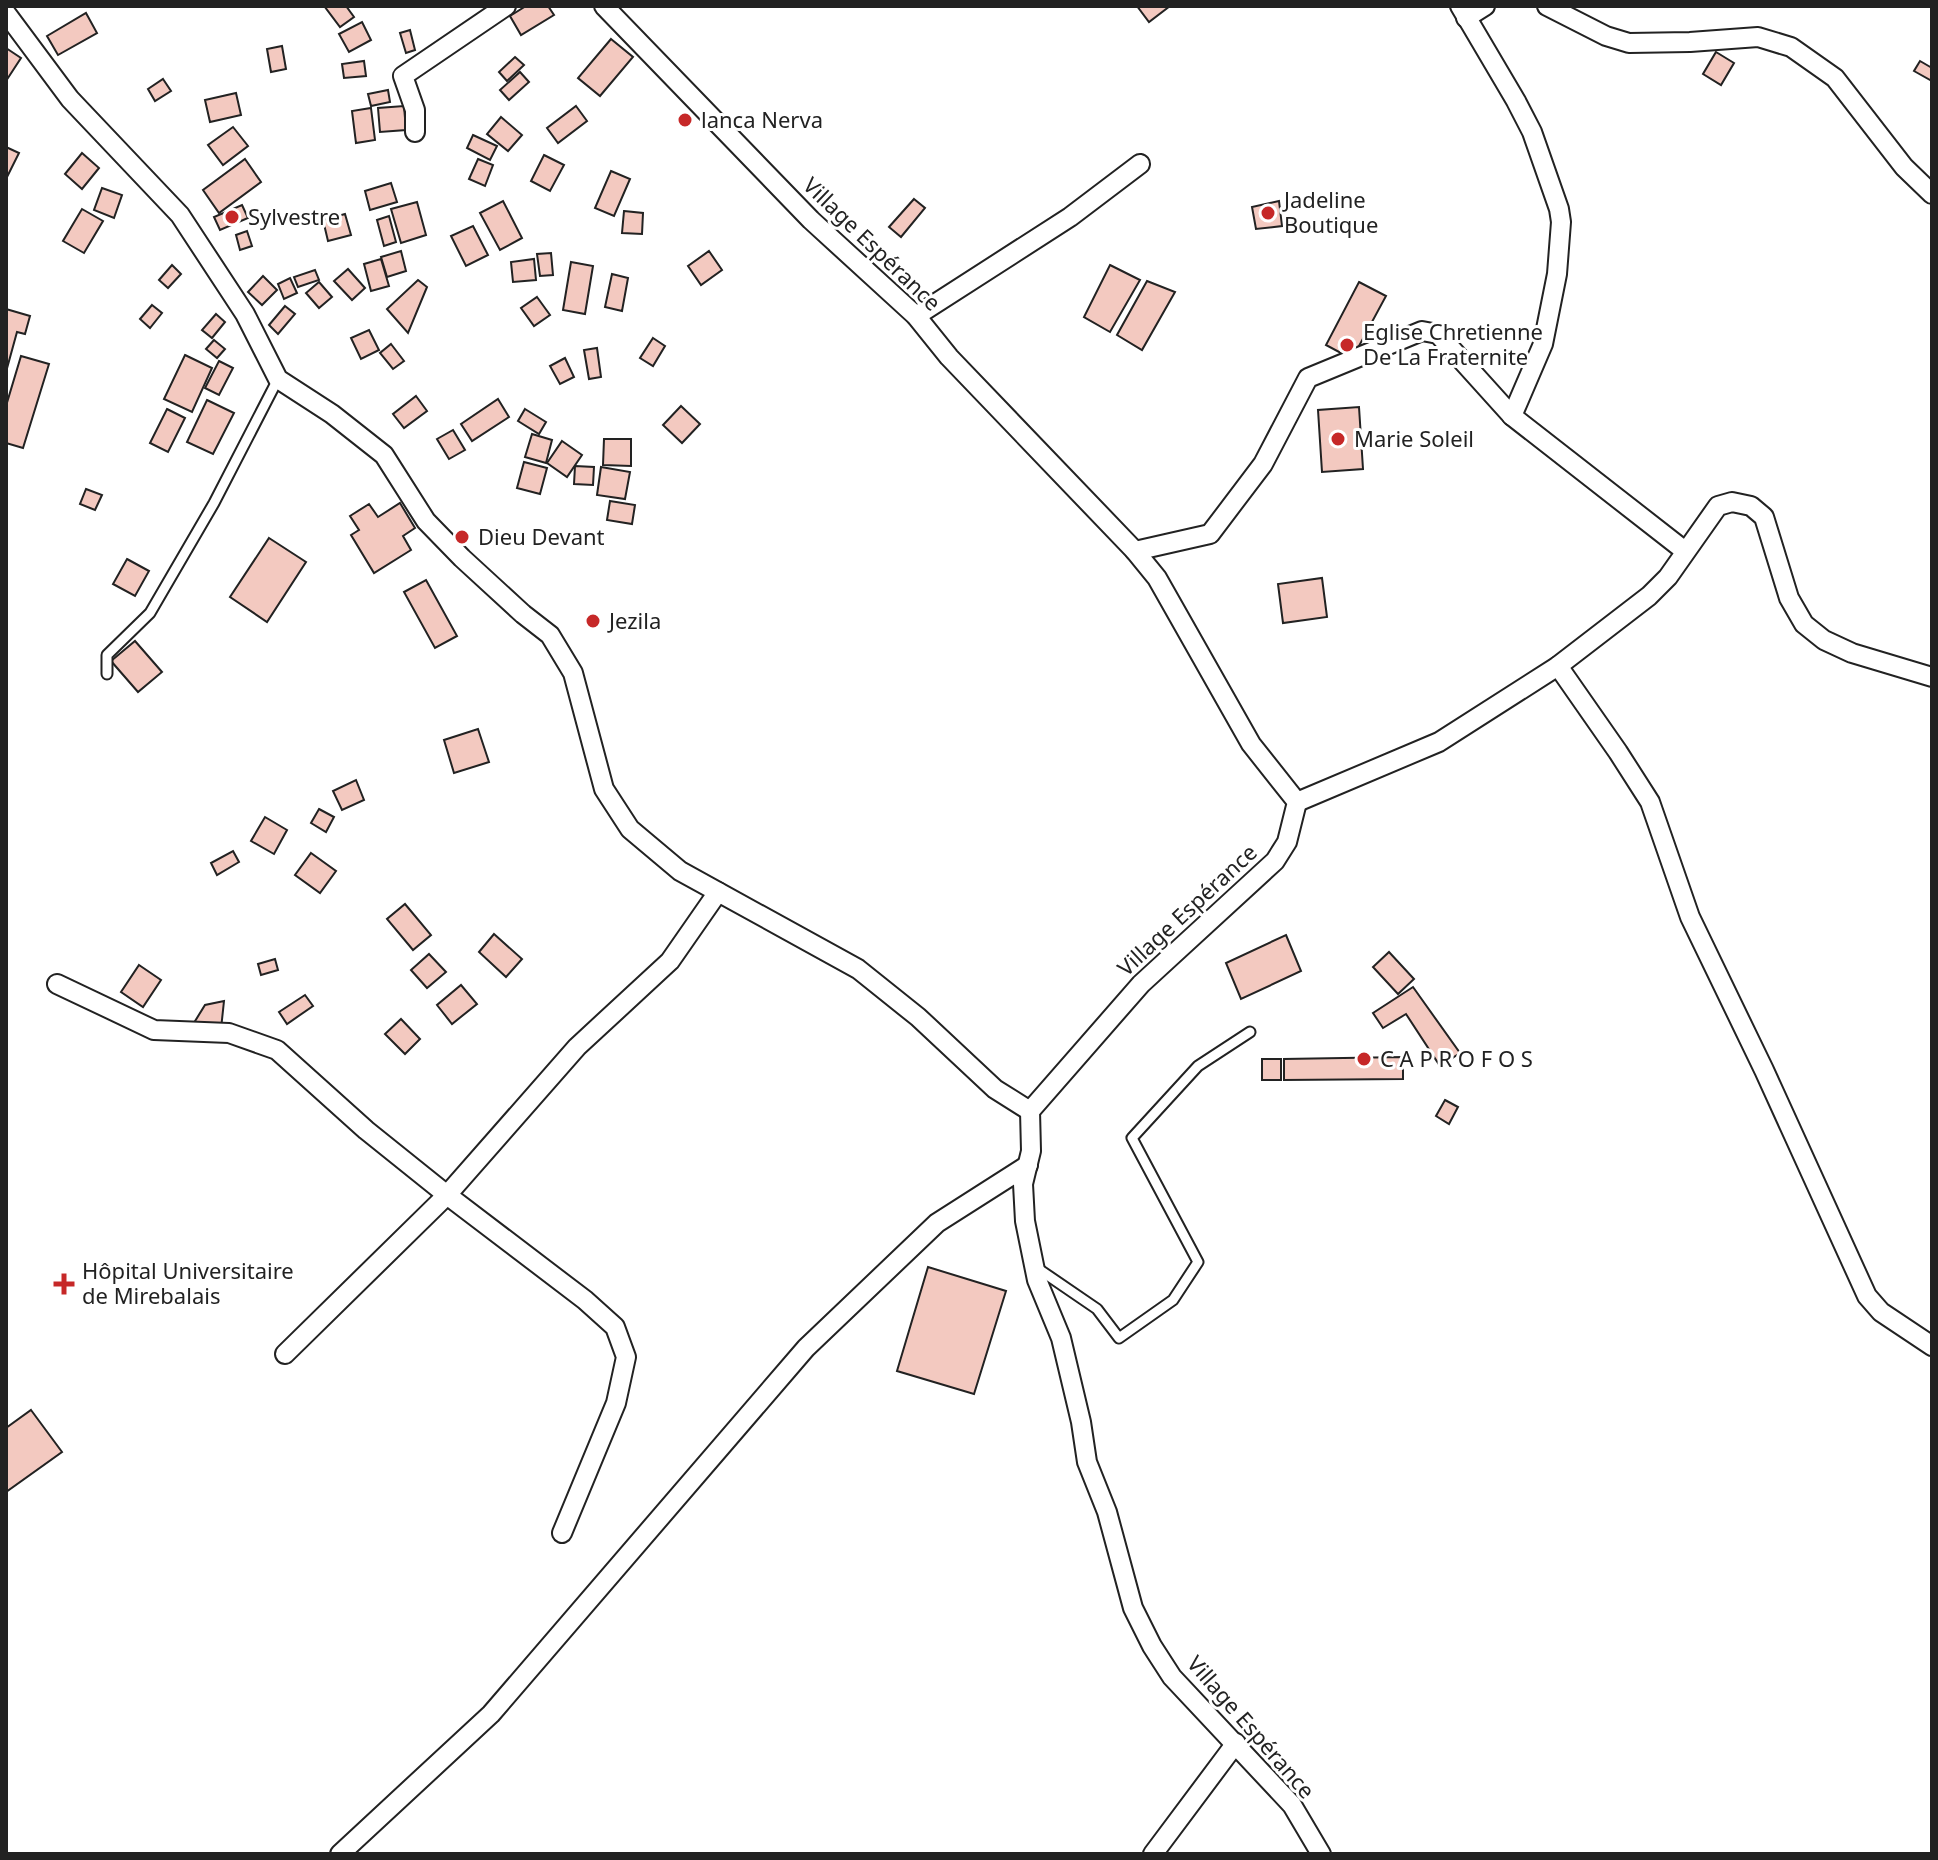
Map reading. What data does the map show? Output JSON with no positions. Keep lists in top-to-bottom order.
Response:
{
  "streets": {
    "street": ["Village Espérance"]
  },
  "places": {
    "other": [
      "lanca Nerva",
      "Jadeline Boutique",
      "Sylvestre",
      "Eglise Chretienne De La Fraternite",
      "Marie Soleil",
      "Dieu Devant",
      "Jezila",
      "C A P R O F O S"
    ],
    "health": ["Hôpital Universitaire de Mirebalais"]
  }
}
